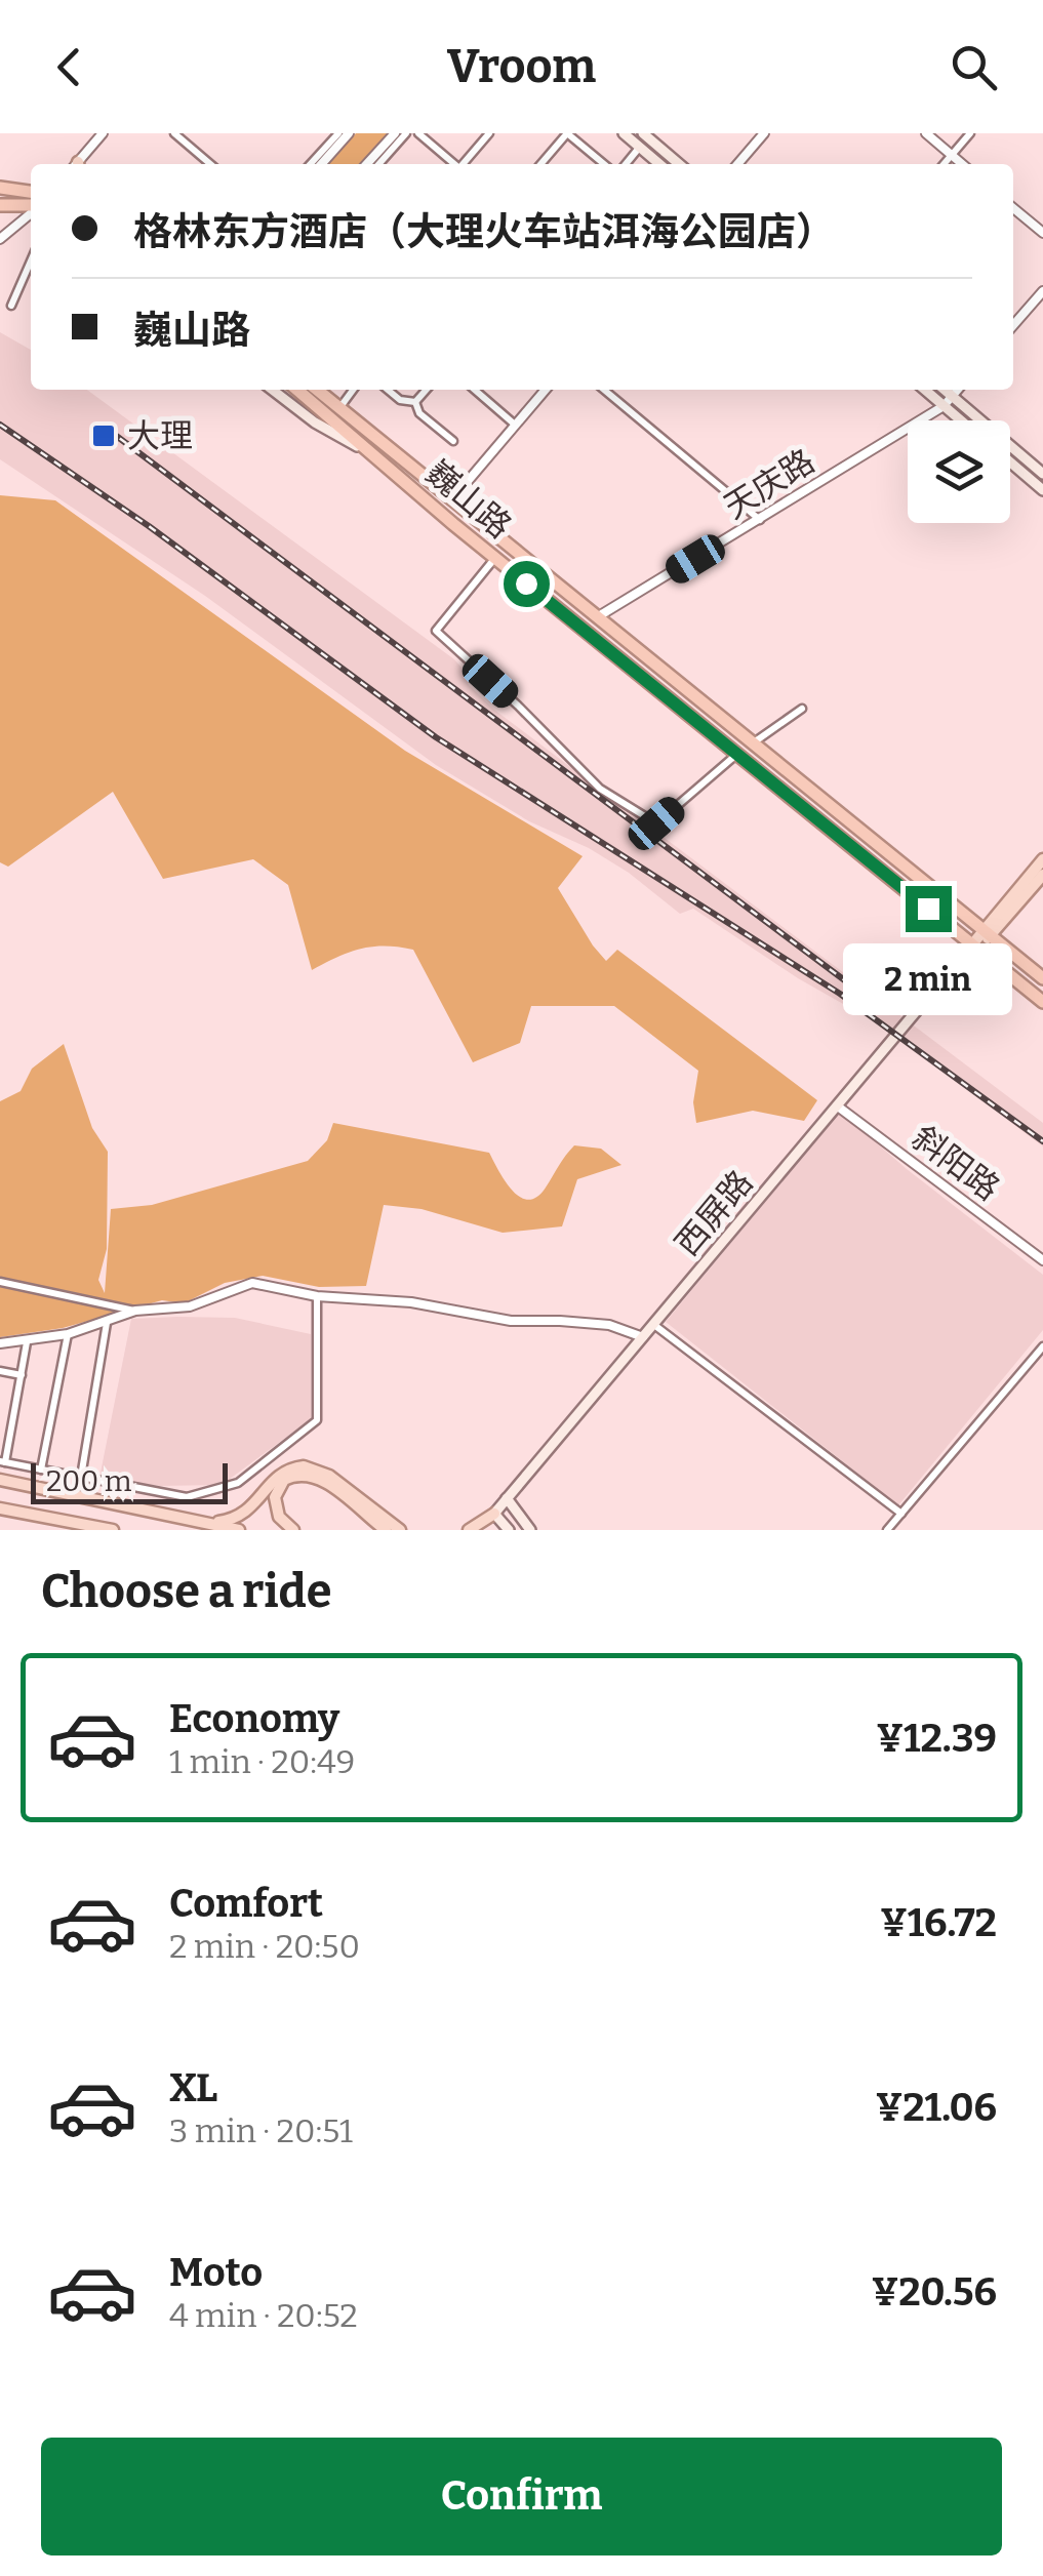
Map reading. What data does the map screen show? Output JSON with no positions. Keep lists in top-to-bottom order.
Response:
{
  "streets": {
    "highway": ["巍山路"],
    "main road": ["西屏路"],
    "street": ["天庆路", "斜阳路"]
  },
  "crossings": [
    ["天庆路", "巍山路"],
    ["巍山路", "西屏路"],
    ["斜阳路", "西屏路"]
  ],
  "places": {
    "transit": ["大理"]
  },
  "scale_bar": "200 m",
  "page": {
    "header": "Vroom",
    "banner": ["格林东方酒店（大理火车站洱海公园店）", "巍山路"],
    "bubble": "2 min",
    "scale": "200 m",
    "heading": "Choose a ride",
    "list": [
      {
        "name": "Economy",
        "note": "1 min · 20:49",
        "value": "¥12.39"
      },
      {
        "name": "Comfort",
        "note": "2 min · 20:50",
        "value": "¥16.72"
      },
      {
        "name": "XL",
        "note": "3 min · 20:51",
        "value": "¥21.06"
      },
      {
        "name": "Moto",
        "note": "4 min · 20:52",
        "value": "¥20.56"
      }
    ],
    "buttons": "Confirm"
  }
}
